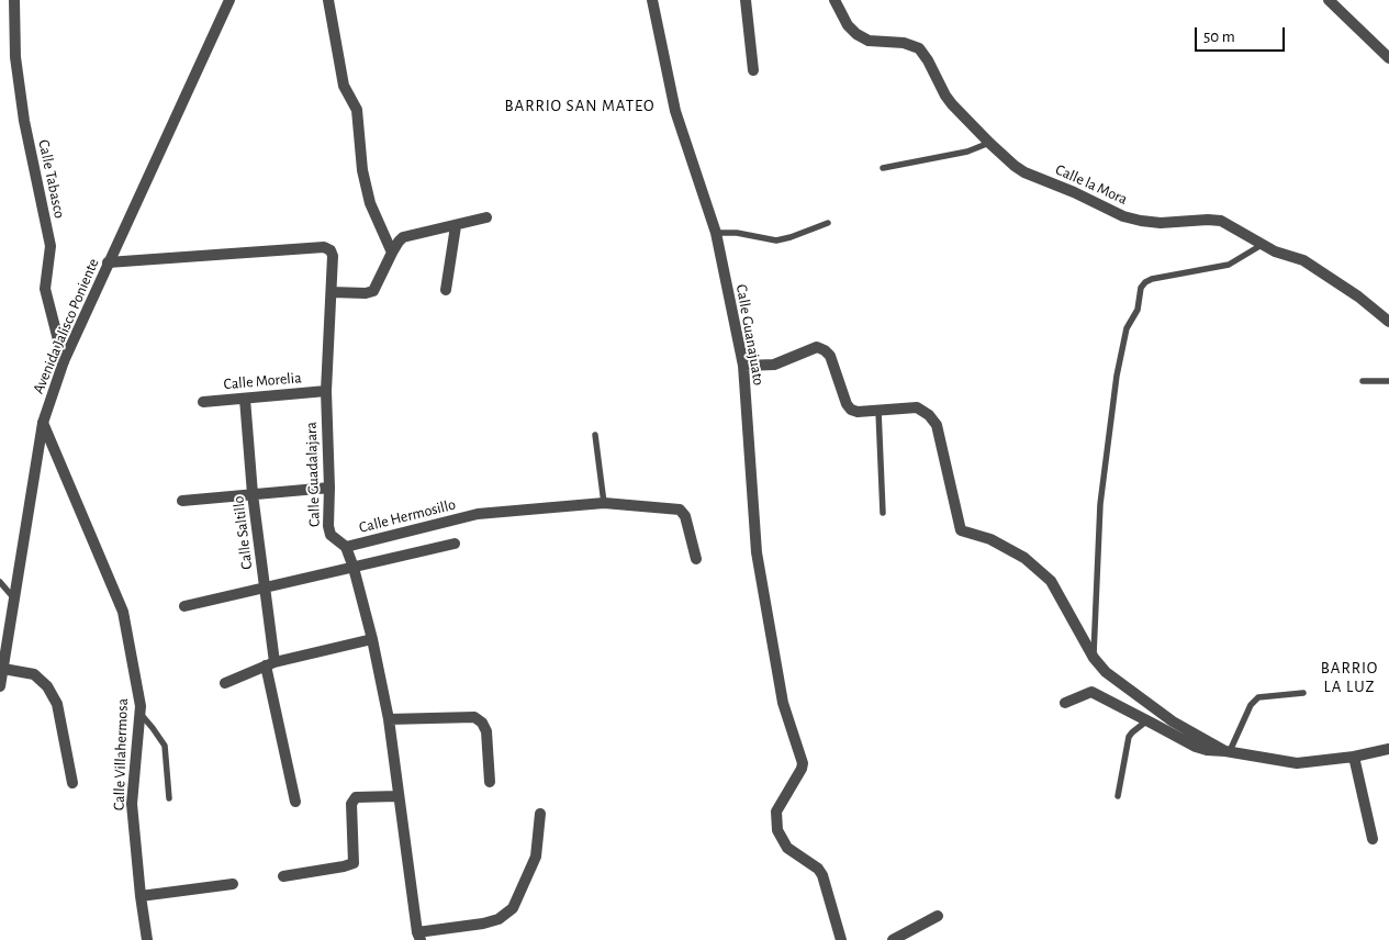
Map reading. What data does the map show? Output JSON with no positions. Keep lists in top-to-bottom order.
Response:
{
  "streets": {
    "street": [
      "Calle Tabasco",
      "Calle la Mora",
      "Avenida Jalisco Poniente",
      "Calle Guanajuato",
      "Calle Morelia",
      "Calle Guadalajara",
      "Calle Hermosillo",
      "Calle Saltillo",
      "Calle Villahermosa"
    ]
  },
  "crossings": [
    ["Calle Tabasco", "Avenida Jalisco Poniente"],
    ["Avenida Jalisco Poniente", "Calle Guadalajara"],
    ["Avenida Jalisco Poniente", "Calle Villahermosa"],
    ["Calle Morelia", "Calle Guadalajara"],
    ["Calle Morelia", "Calle Saltillo"],
    ["Calle Guadalajara", "Calle Hermosillo"]
  ],
  "districts": ["BARRIO SAN MATEO", "BARRIO LA LUZ"],
  "scale_bar": "50 m"
}
